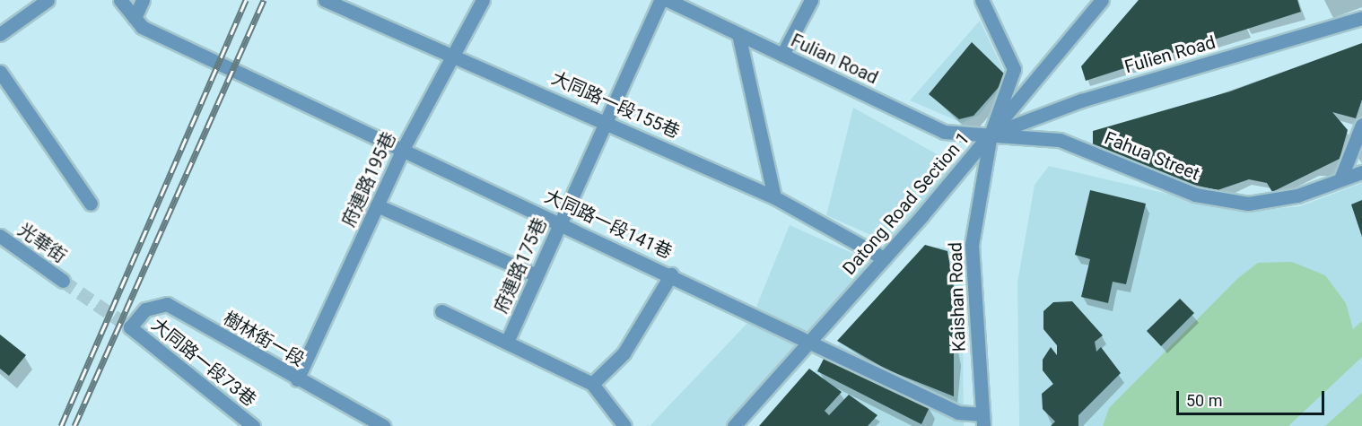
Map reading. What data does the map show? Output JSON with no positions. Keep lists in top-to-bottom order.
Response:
{
  "streets": {
    "street": [
      "Fulien Road",
      "Fulian Road",
      "大同路一段155巷",
      "Fahua Street",
      "府連路195巷",
      "Datong Road Section 1",
      "大同路一段141巷",
      "光華街",
      "府連路175巷",
      "Kaishan Road",
      "樹林街一段",
      "大同路一段73巷"
    ]
  },
  "crossings": [
    ["Fulien Road", "Fulian Road"],
    ["Fulien Road", "Fahua Street"],
    ["Fulien Road", "Datong Road Section 1"],
    ["Fulien Road", "Kaishan Road"],
    ["Fulian Road", "Fahua Street"],
    ["Fulian Road", "Datong Road Section 1"],
    ["Fulian Road", "Kaishan Road"],
    ["大同路一段155巷", "府連路195巷"],
    ["大同路一段155巷", "Datong Road Section 1"],
    ["大同路一段155巷", "府連路175巷"],
    ["Fahua Street", "Datong Road Section 1"],
    ["Fahua Street", "Kaishan Road"],
    ["府連路195巷", "大同路一段141巷"],
    ["府連路195巷", "樹林街一段"],
    ["Datong Road Section 1", "大同路一段141巷"],
    ["Datong Road Section 1", "Kaishan Road"],
    ["大同路一段141巷", "府連路175巷"],
    ["大同路一段141巷", "Kaishan Road"],
    ["樹林街一段", "大同路一段73巷"]
  ],
  "scale_bar": "50 m"
}
